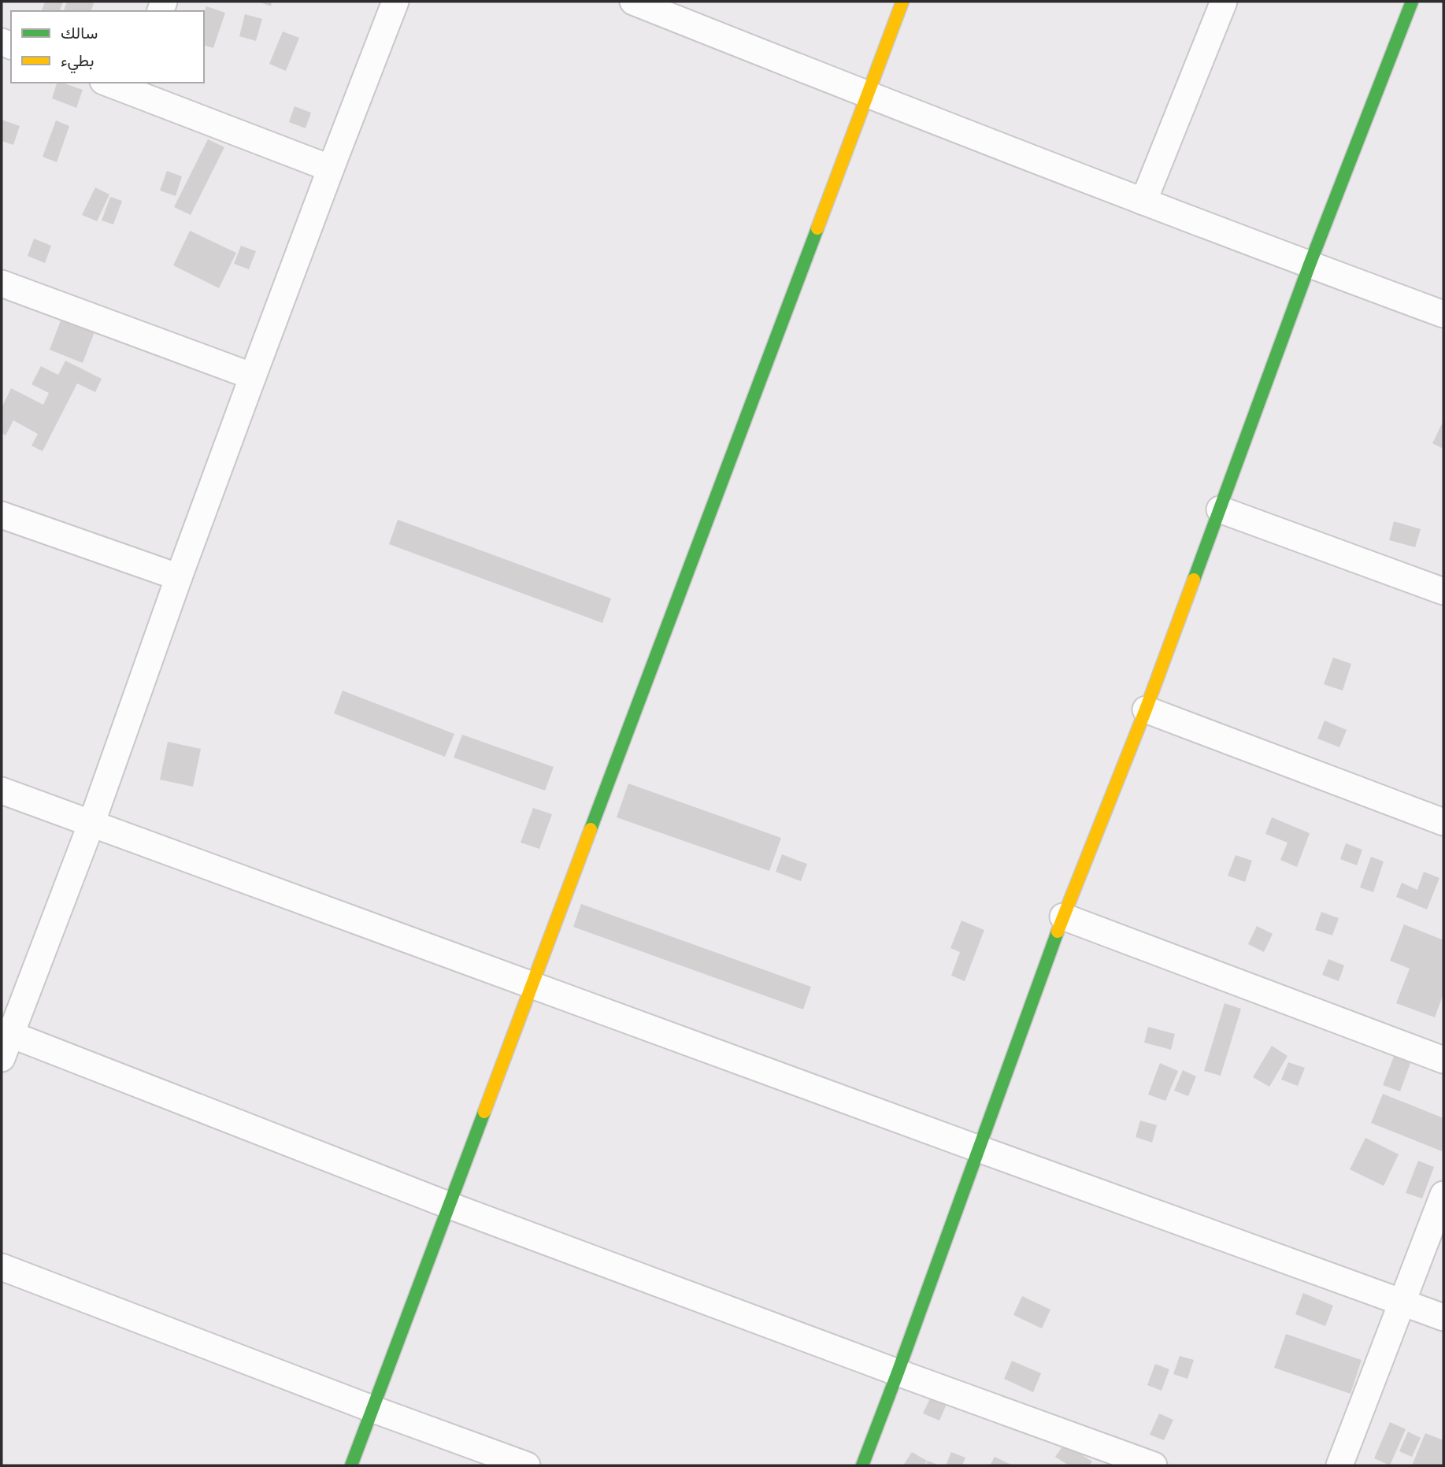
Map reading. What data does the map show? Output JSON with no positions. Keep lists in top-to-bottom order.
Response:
{
  "legend": ["سالك", "بطيء"]
}
